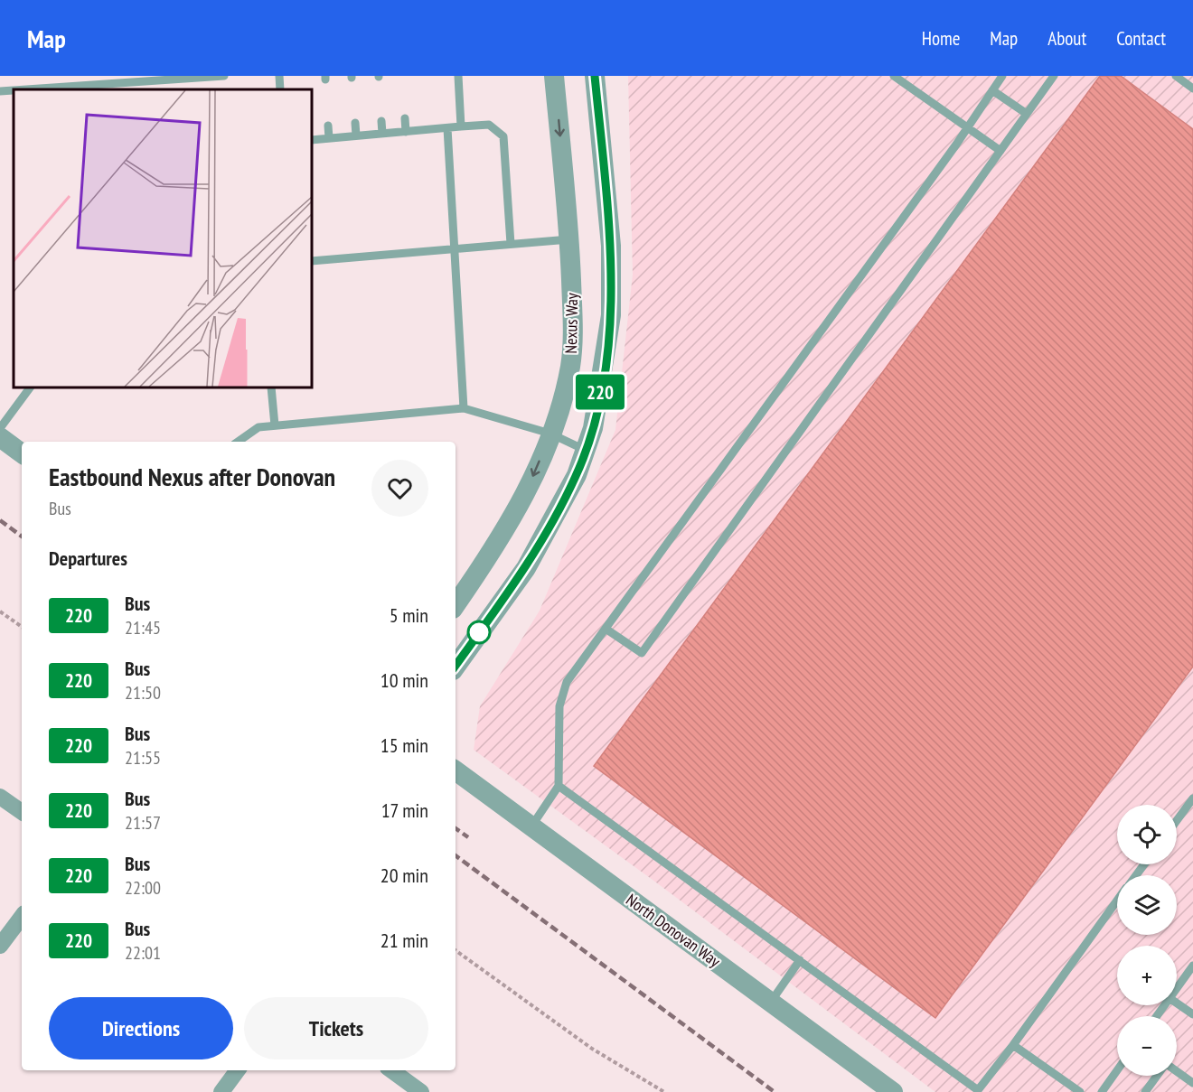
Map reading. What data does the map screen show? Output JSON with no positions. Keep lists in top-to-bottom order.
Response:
{
  "streets": {
    "street": ["Nexus Way", "North Donovan Way"]
  },
  "lines": ["bus line 220"],
  "page": {
    "header": "Map",
    "nav": [
      "Home",
      "Map",
      "About",
      "Contact"
    ],
    "on_map": "220",
    "heading": [
      ["Eastbound Nexus after Donovan", "Bus"],
      "Departures"
    ],
    "list": [
      {
        "mark": "220",
        "name": "Bus",
        "note": "21:45",
        "value": "5 min"
      },
      {
        "mark": "220",
        "name": "Bus",
        "note": "21:50",
        "value": "10 min"
      },
      {
        "mark": "220",
        "name": "Bus",
        "note": "21:55",
        "value": "15 min"
      },
      {
        "mark": "220",
        "name": "Bus",
        "note": "21:57",
        "value": "17 min"
      },
      {
        "mark": "220",
        "name": "Bus",
        "note": "22:00",
        "value": "20 min"
      },
      {
        "mark": "220",
        "name": "Bus",
        "note": "22:01",
        "value": "21 min"
      }
    ],
    "map_buttons": ["+", "−"],
    "buttons": ["Directions", "Tickets"]
  }
}
